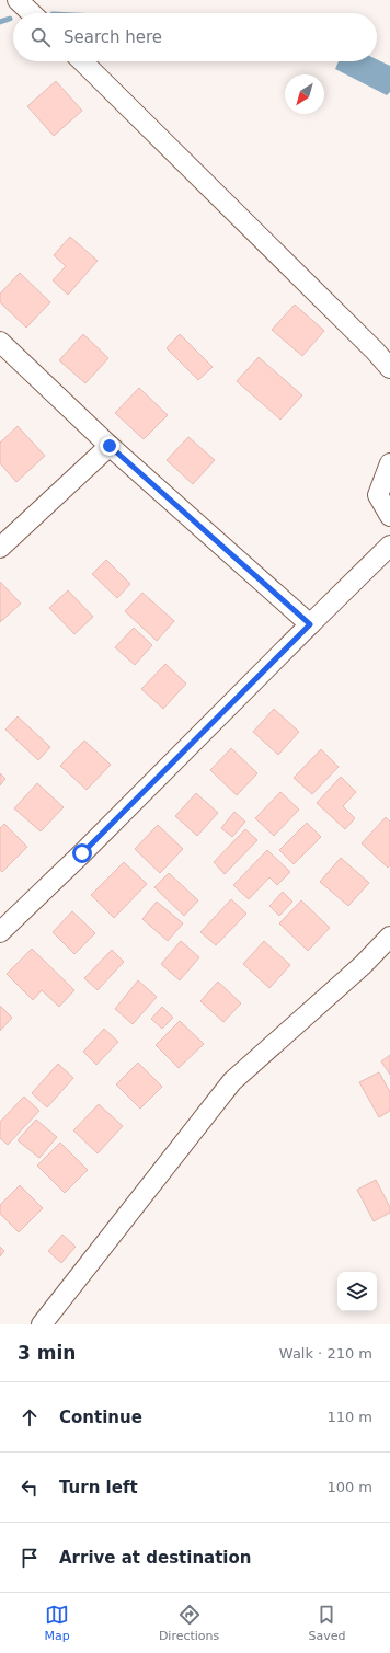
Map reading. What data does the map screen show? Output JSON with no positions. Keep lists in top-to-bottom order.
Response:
{
  "north": "bottom left",
  "page": {
    "search": "Search here",
    "heading": ["3 min", "Walk · 210 m"],
    "list": [
      ["Continue", "110 m"],
      ["Turn left", "100 m"],
      "Arrive at destination"
    ],
    "nav": ["Map", "Directions", "Saved"]
  }
}
